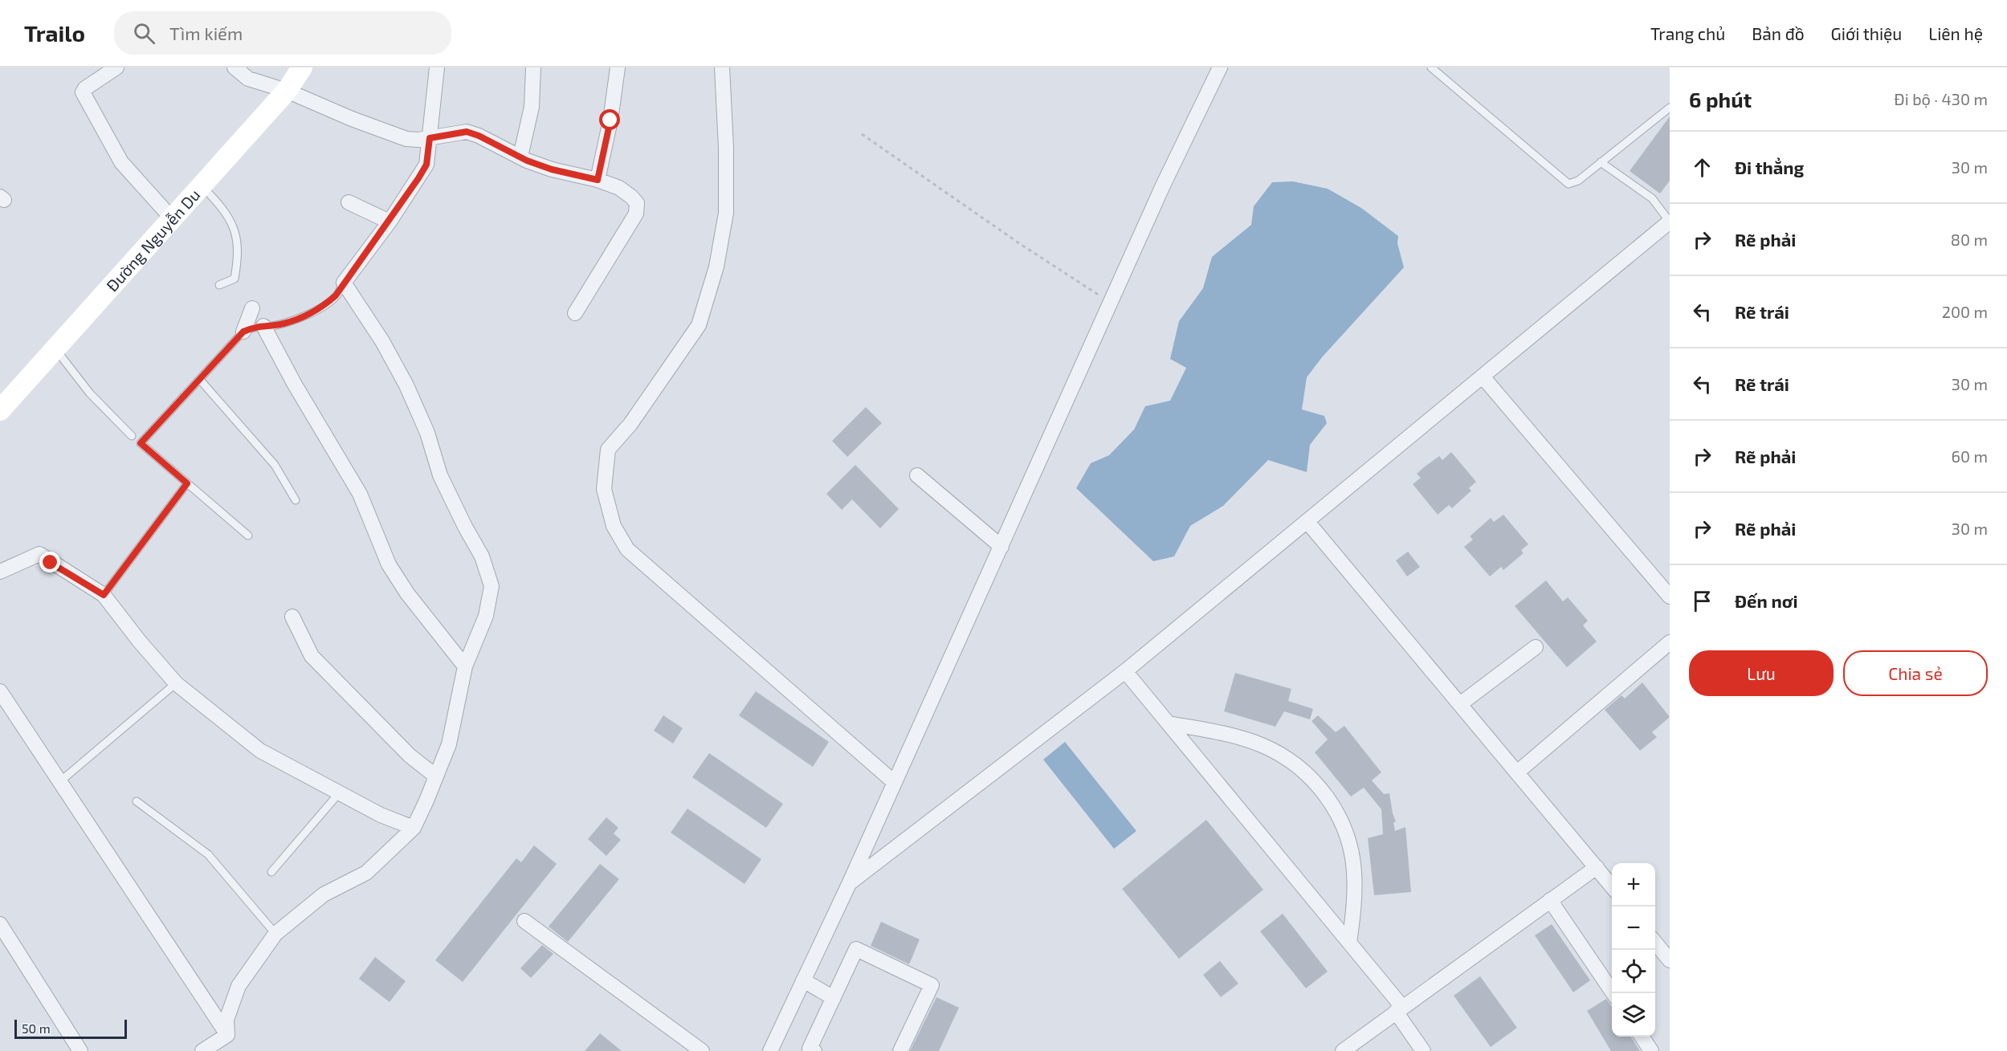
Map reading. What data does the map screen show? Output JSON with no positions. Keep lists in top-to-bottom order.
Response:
{
  "streets": {
    "main road": ["Đường Nguyễn Du"]
  },
  "scale_bar": "50 m",
  "page": {
    "header": "Trailo",
    "search": "Tìm kiếm",
    "nav": [
      "Trang chủ",
      "Bản đồ",
      "Giới thiệu",
      "Liên hệ"
    ],
    "heading": ["6 phút", "Đi bộ · 430 m"],
    "list": [
      ["Đi thẳng", "30 m"],
      ["Rẽ phải", "80 m"],
      ["Rẽ trái", "200 m"],
      ["Rẽ trái", "30 m"],
      ["Rẽ phải", "60 m"],
      ["Rẽ phải", "30 m"],
      "Đến nơi"
    ],
    "buttons": ["Lưu", "Chia sẻ"],
    "map_buttons": ["+", "−"],
    "scale": "50 m"
  }
}
